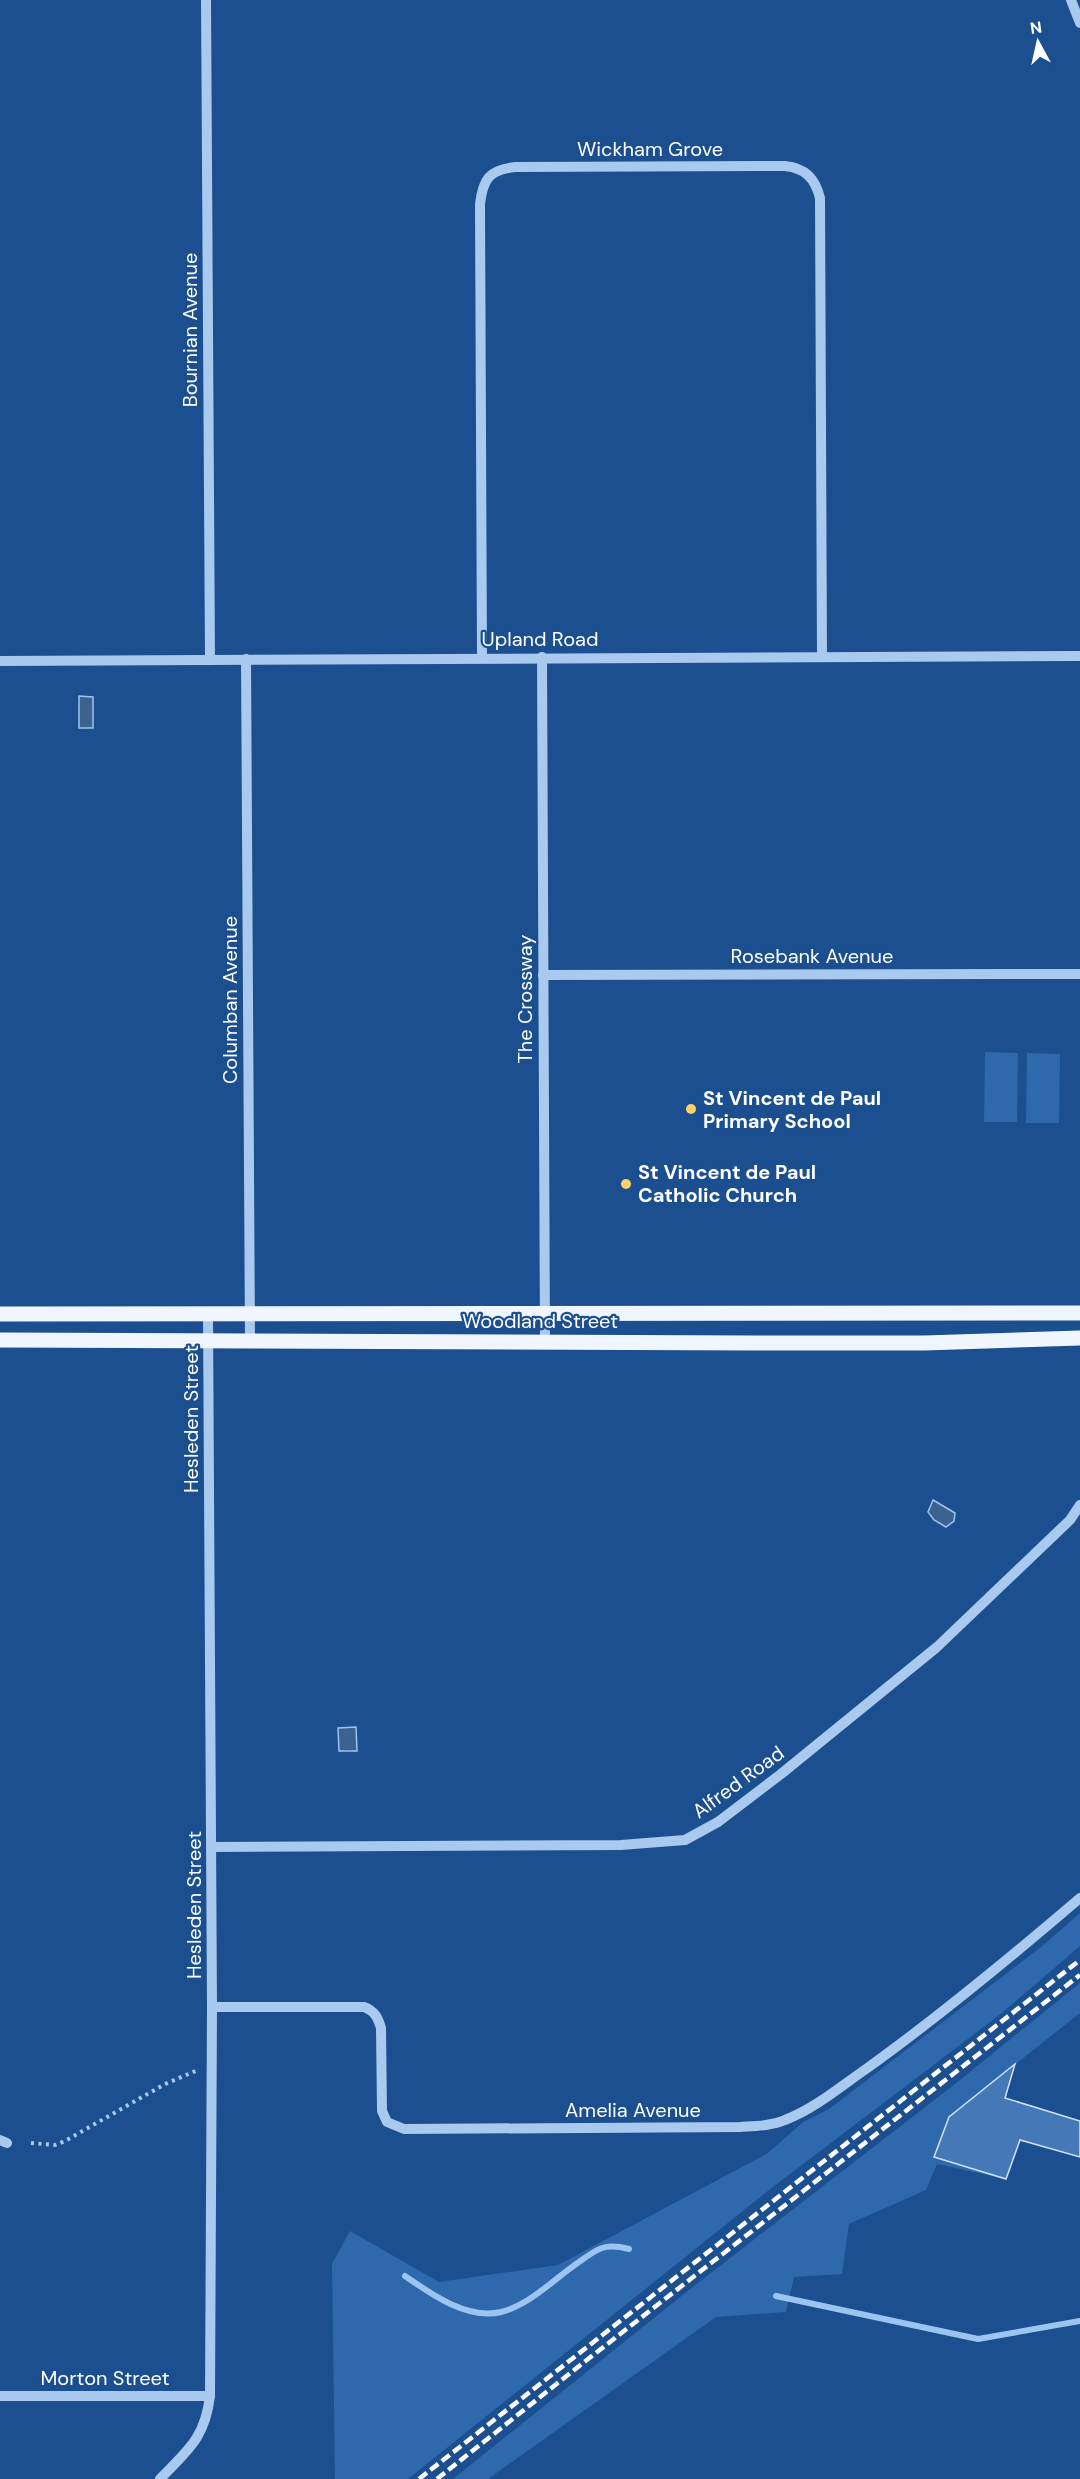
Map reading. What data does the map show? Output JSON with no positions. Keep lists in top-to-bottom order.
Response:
{
  "streets": {
    "main road": ["Woodland Street"],
    "street": [
      "Wickham Grove",
      "Bournian Avenue",
      "Upland Road",
      "Rosebank Avenue",
      "The Crossway",
      "Columban Avenue",
      "Hesleden Street",
      "Alfred Road",
      "Amelia Avenue",
      "Morton Street"
    ]
  },
  "crossings": [
    ["Wickham Grove", "Upland Road"],
    ["Bournian Avenue", "Upland Road"],
    ["Upland Road", "The Crossway"],
    ["Upland Road", "Columban Avenue"],
    ["Rosebank Avenue", "The Crossway"],
    ["The Crossway", "Woodland Street"],
    ["Columban Avenue", "Woodland Street"],
    ["Woodland Street", "Hesleden Street"],
    ["Hesleden Street", "Alfred Road"],
    ["Hesleden Street", "Amelia Avenue"],
    ["Hesleden Street", "Morton Street"]
  ],
  "places": ["St Vincent de Paul Primary School", "St Vincent de Paul Catholic Church"],
  "north": "top"
}
